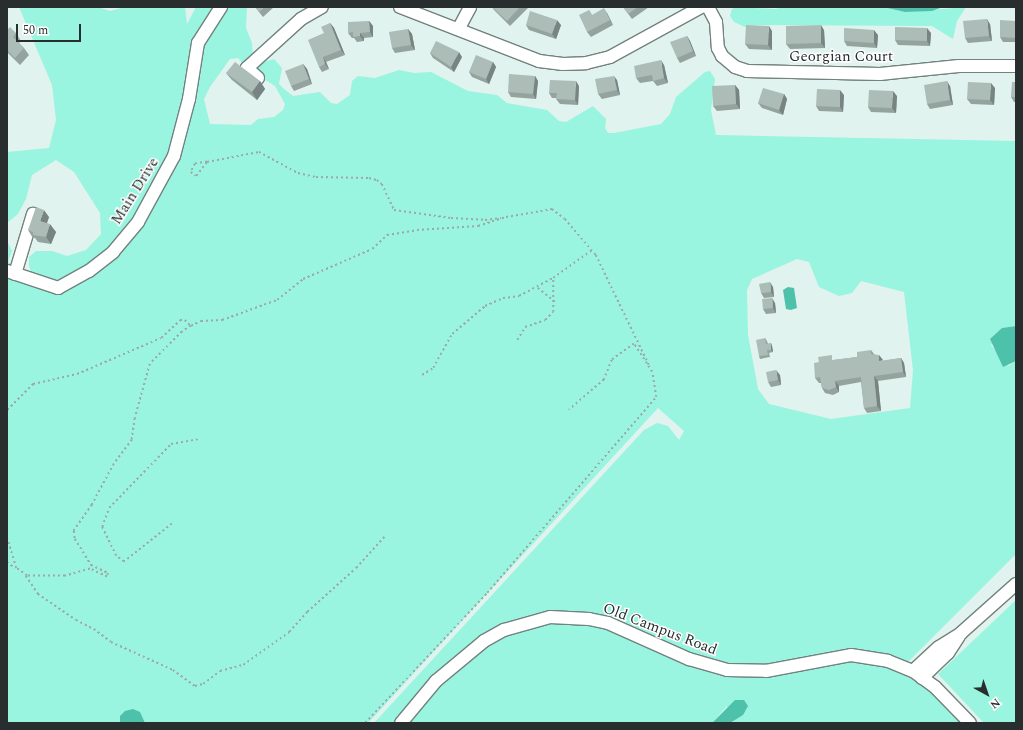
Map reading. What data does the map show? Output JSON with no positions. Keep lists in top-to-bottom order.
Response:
{
  "streets": {
    "street": ["Georgian Court", "Main Drive", "Old Campus Road"]
  },
  "scale_bar": "50 m",
  "north": "bottom right"
}
